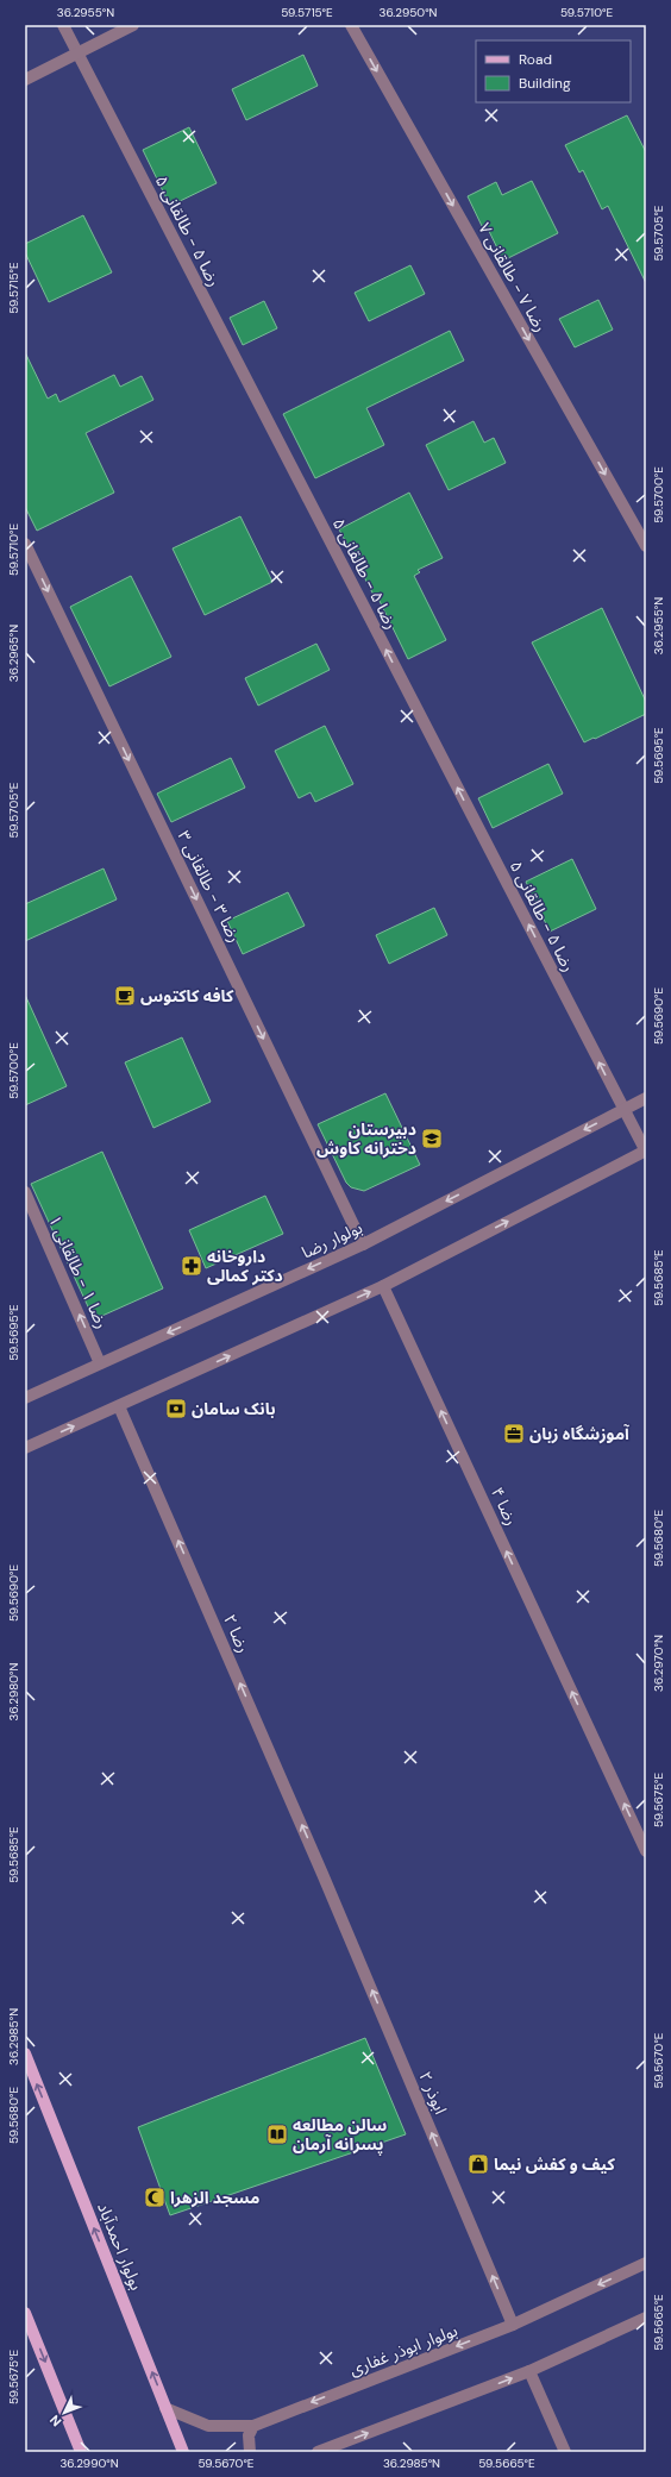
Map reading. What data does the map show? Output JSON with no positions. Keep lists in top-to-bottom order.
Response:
{
  "streets": {
    "main road": ["بولوار احمدآباد"],
    "street": [
      "رضا ۵ - طالقانی ۵",
      "رضا ۷ - طالقانی ۷",
      "رضا ۳ - طالقانی ۳",
      "بولوار رضا",
      "رضا ۱ - طالقانی ۱",
      "رضا ۴",
      "رضا ۲",
      "ابوذر ۲",
      "بولوار ابوذر غفاری"
    ]
  },
  "crossings": [
    ["رضا ۵ - طالقانی ۵", "بولوار رضا"],
    ["رضا ۳ - طالقانی ۳", "بولوار رضا"],
    ["بولوار رضا", "رضا ۱ - طالقانی ۱"],
    ["رضا ۲", "ابوذر ۲"],
    ["ابوذر ۲", "بولوار ابوذر غفاری"],
    ["بولوار احمدآباد", "بولوار ابوذر غفاری"]
  ],
  "one_way": [
    "رضا ۵ - طالقانی ۵",
    "رضا ۷ - طالقانی ۷",
    "رضا ۳ - طالقانی ۳",
    "رضا ۱ - طالقانی ۱",
    "رضا ۴",
    "رضا ۲",
    "ابوذر ۲"
  ],
  "places": {
    "cafe": ["کافه کاکتوس"],
    "school or university": ["دبیرستان دخترانه کاوش"],
    "pharmacy": ["داروخانه دکتر کمالی"],
    "bank": ["بانک سامان"],
    "office": ["آموزشگاه زبان"],
    "library": ["سالن مطالعه پسرانه آرمان"],
    "shop": ["کیف و کفش نیما"],
    "mosque": ["مسجد الزهرا"]
  },
  "legend": ["Road", "Building"],
  "north": "bottom left",
  "coordinates": [
    "36.2955°N",
    "59.5715°E",
    "36.2950°N",
    "59.5710°E",
    "59.5705°E",
    "59.5700°E",
    "36.2965°N",
    "59.5695°E",
    "59.5690°E",
    "59.5685°E",
    "59.5680°E",
    "36.2970°N",
    "36.2980°N",
    "59.5675°E",
    "36.2985°N",
    "59.5670°E",
    "59.5665°E",
    "36.2990°N"
  ]
}
